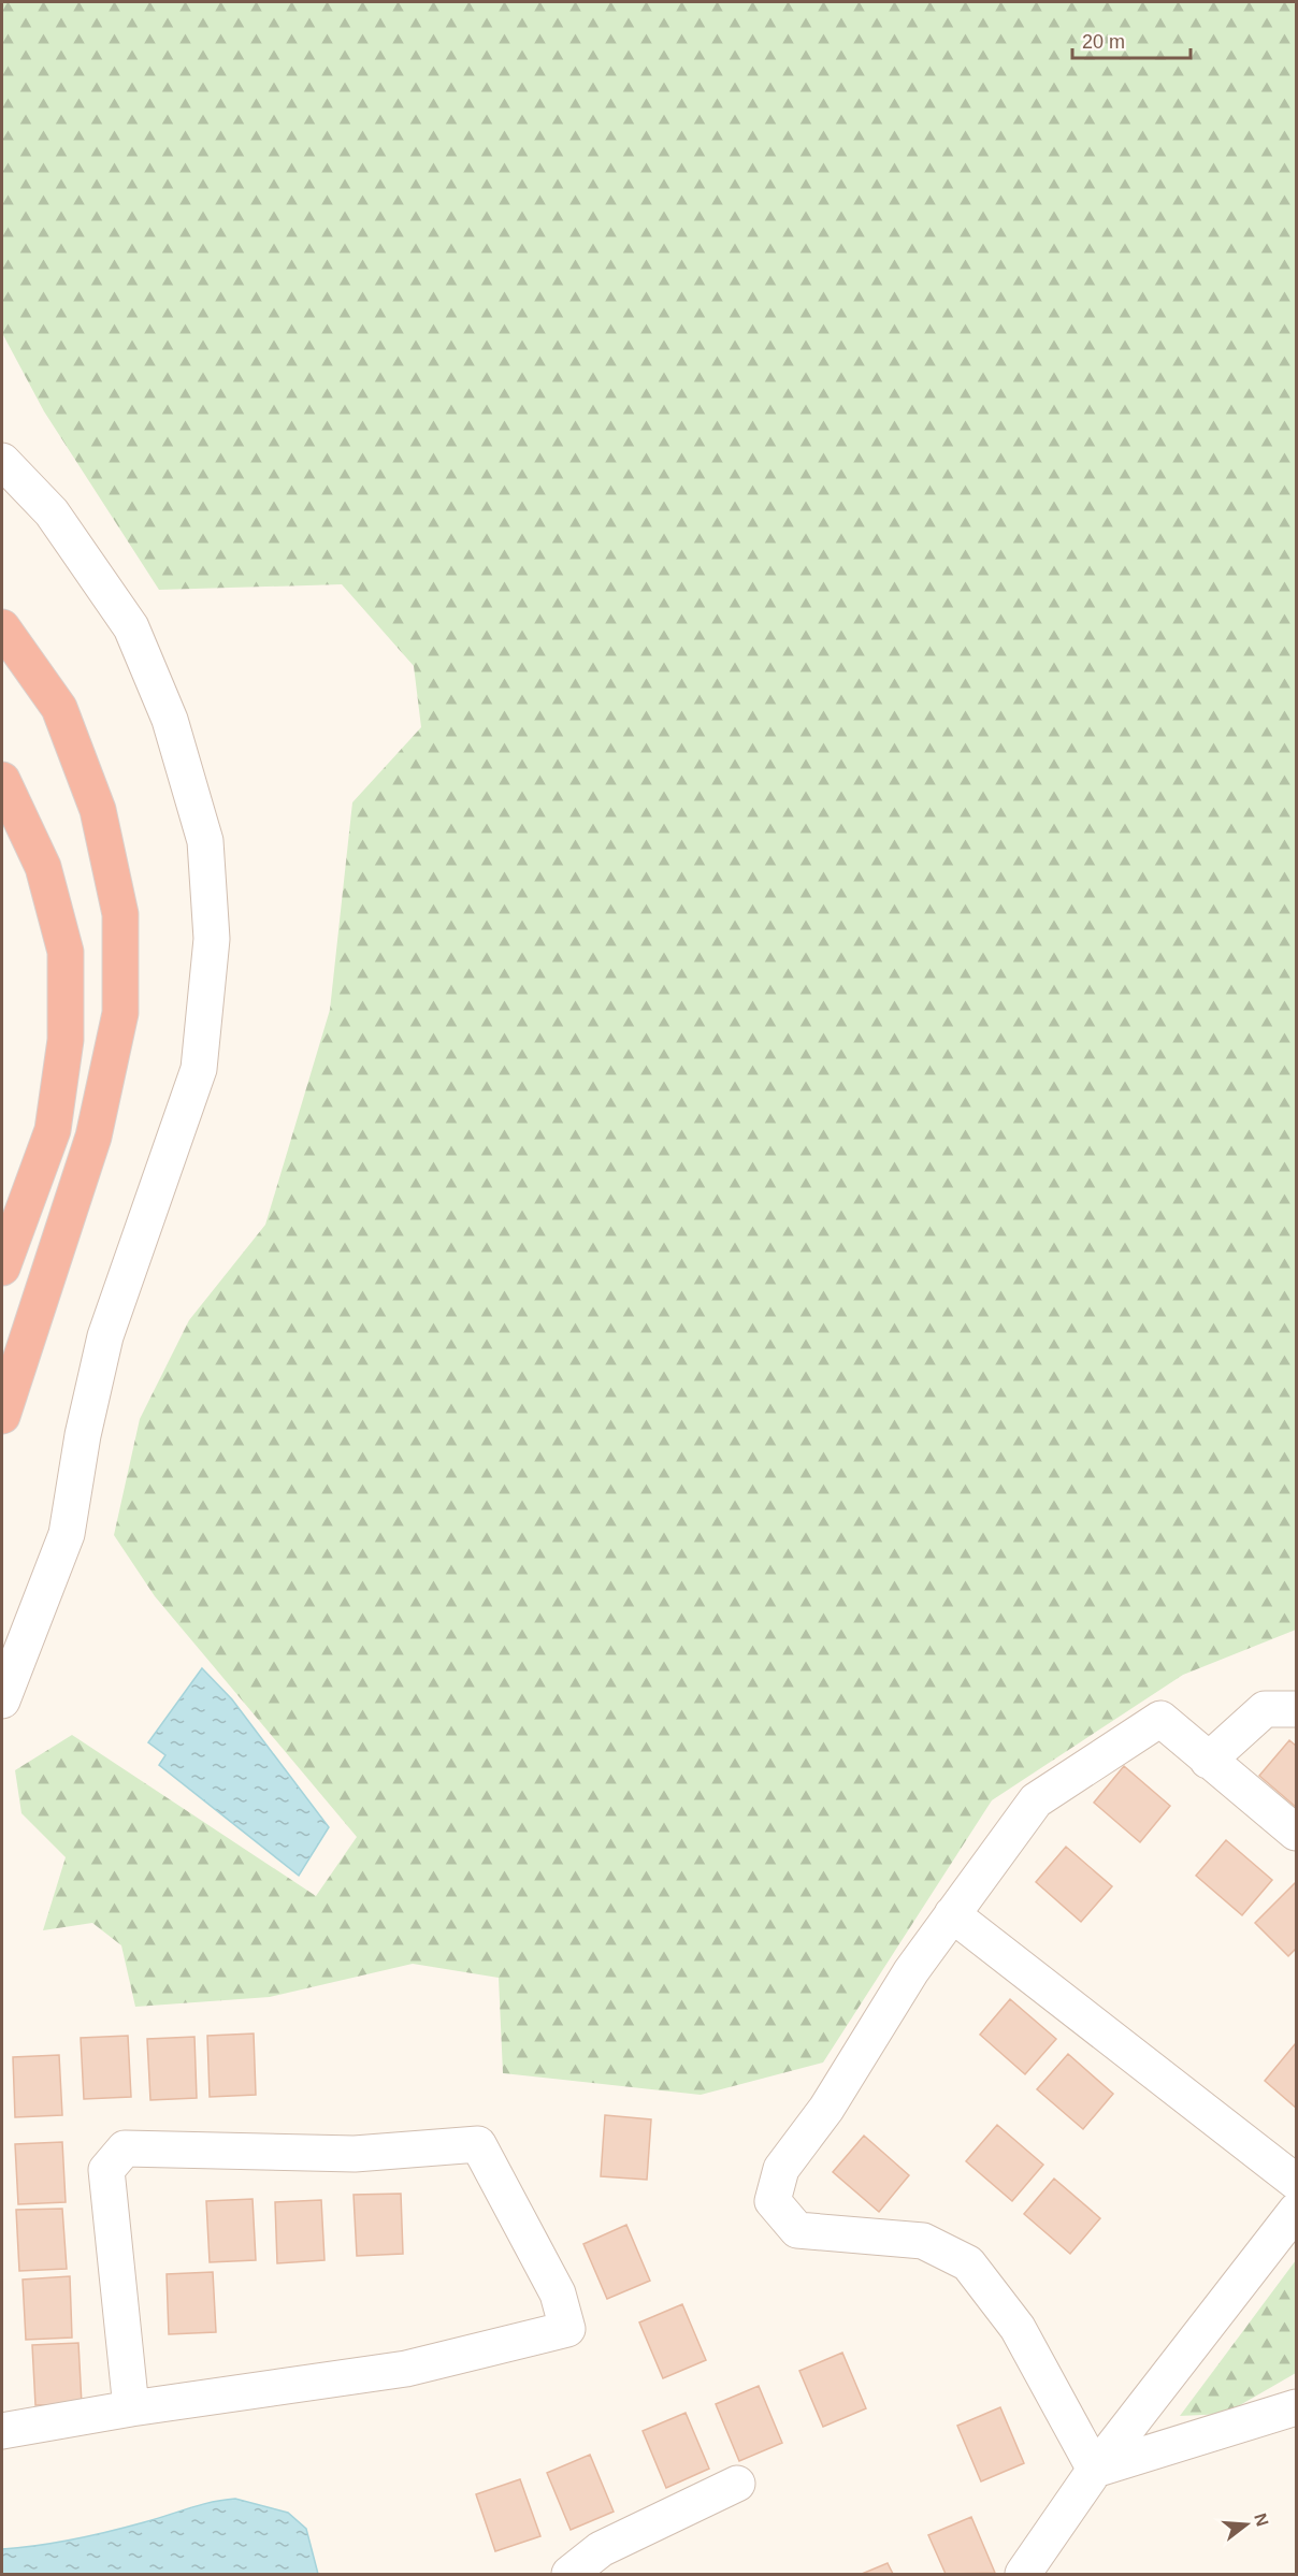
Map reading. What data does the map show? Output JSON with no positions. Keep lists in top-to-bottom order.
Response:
{
  "scale_bar": "20 m",
  "north": "right"
}
